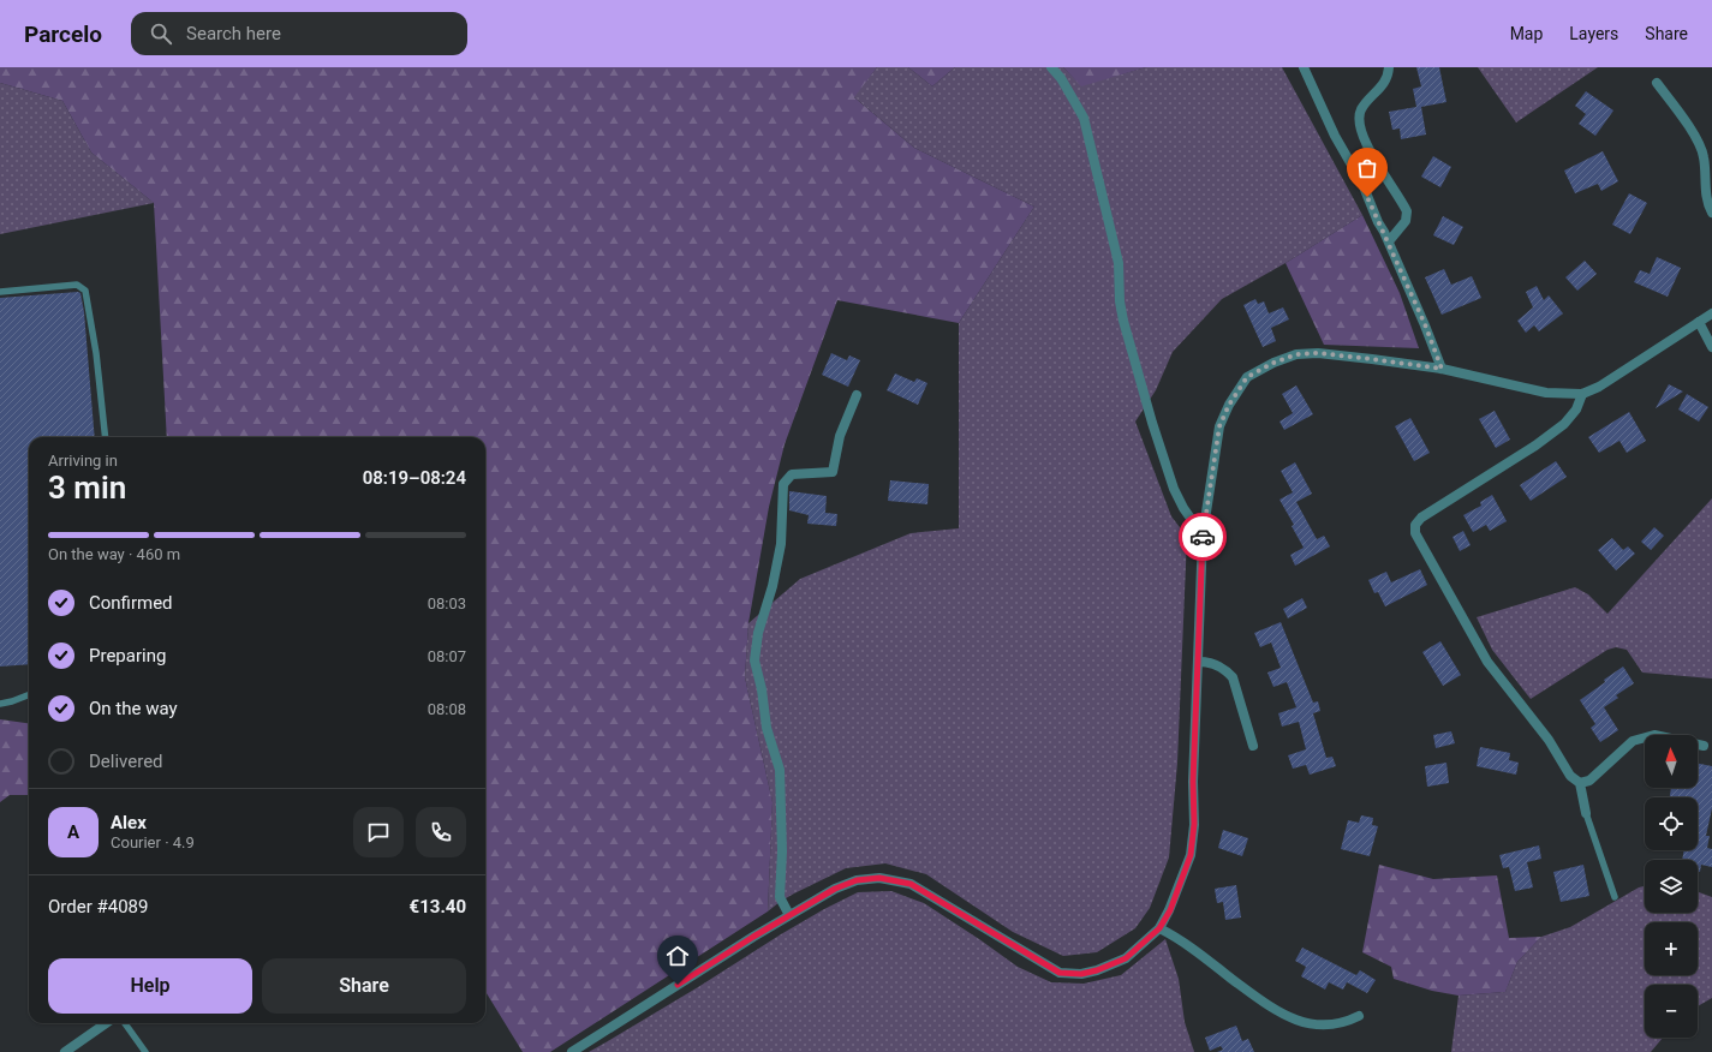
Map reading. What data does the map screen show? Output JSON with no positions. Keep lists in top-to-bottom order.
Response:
{
  "north": "top",
  "page": {
    "header": "Parcelo",
    "search": "Search here",
    "nav": ["Map", "Layers", "Share"],
    "heading": ["3 min", "Arriving in", "08:19–08:24"],
    "panel": [
      "Alex",
      "Courier · 4.9",
      "Order #4089",
      "€13.40"
    ],
    "bar": "On the way · 460 m",
    "list": [
      ["Confirmed", "08:03"],
      ["Preparing", "08:07"],
      ["On the way", "08:08"],
      "Delivered"
    ],
    "map_buttons": ["+", "−"],
    "round": "A",
    "buttons": ["Help", "Share"]
  }
}
